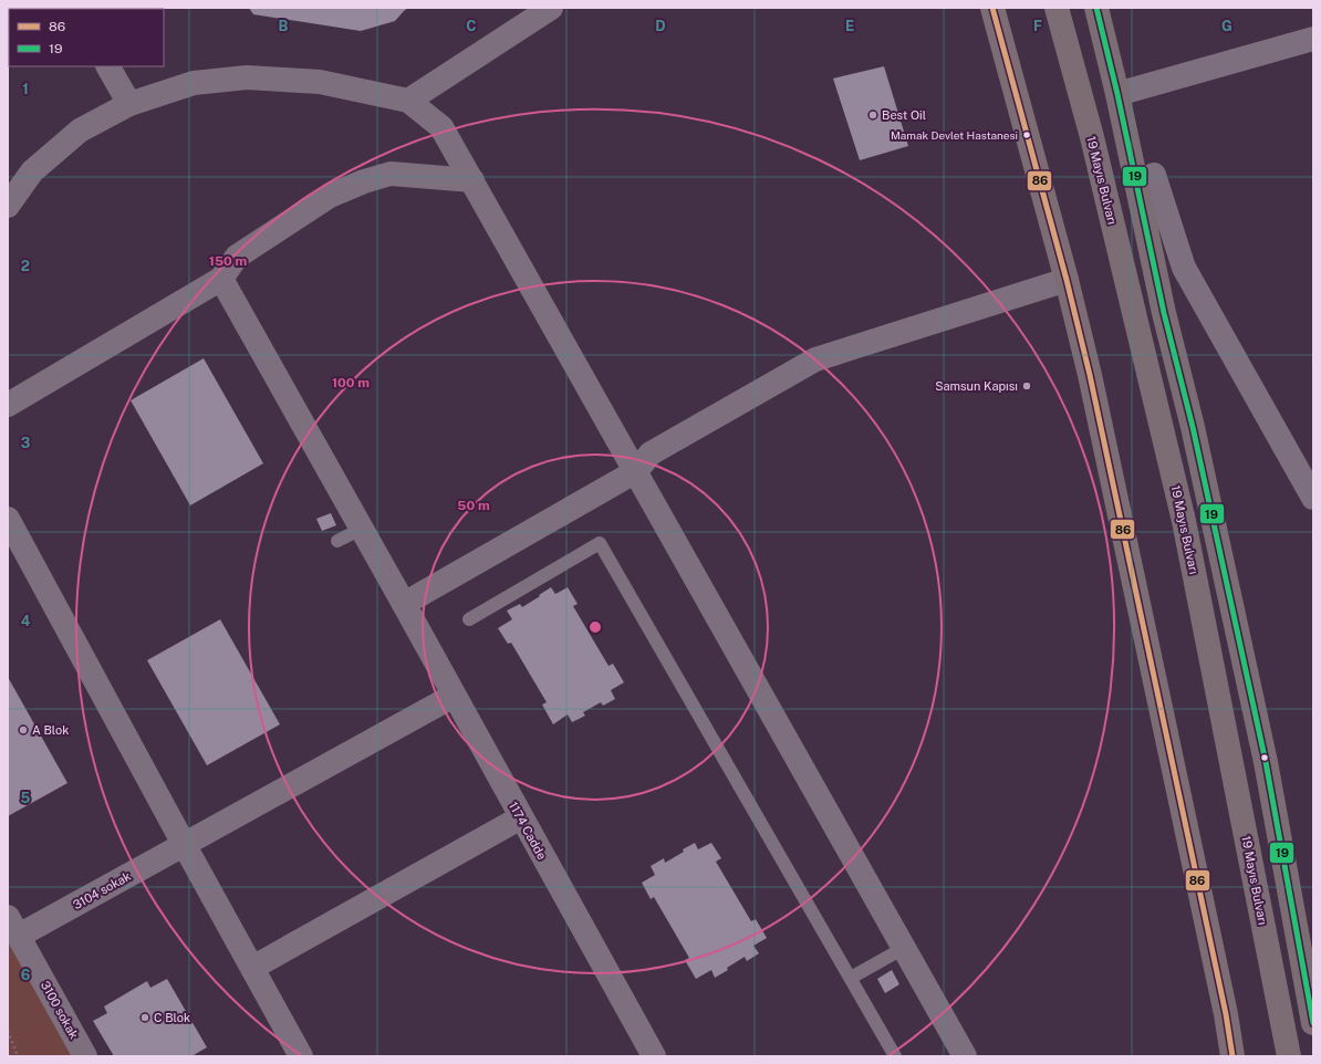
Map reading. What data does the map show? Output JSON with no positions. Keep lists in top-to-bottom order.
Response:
{
  "streets": {
    "highway": ["19 Mayıs Bulvarı"],
    "street": ["1174 Cadde", "3104 sokak", "3100 sokak"]
  },
  "crossings": [
    ["1174 Cadde", "3104 sokak"],
    ["3104 sokak", "3100 sokak"]
  ],
  "places": [
    "Best Oil",
    "Mamak Devlet Hastanesi",
    "Samsun Kapısı",
    "A Blok",
    "C Blok"
  ],
  "lines": ["transit line 86", "transit line 19"],
  "legend": ["86", "19"],
  "grid": {
    "columns": [
      "B",
      "C",
      "D",
      "E",
      "F",
      "G"
    ],
    "rows": [
      "1",
      "2",
      "3",
      "4",
      "5",
      "6"
    ]
  },
  "rings": ["150 m", "100 m", "50 m"]
}
